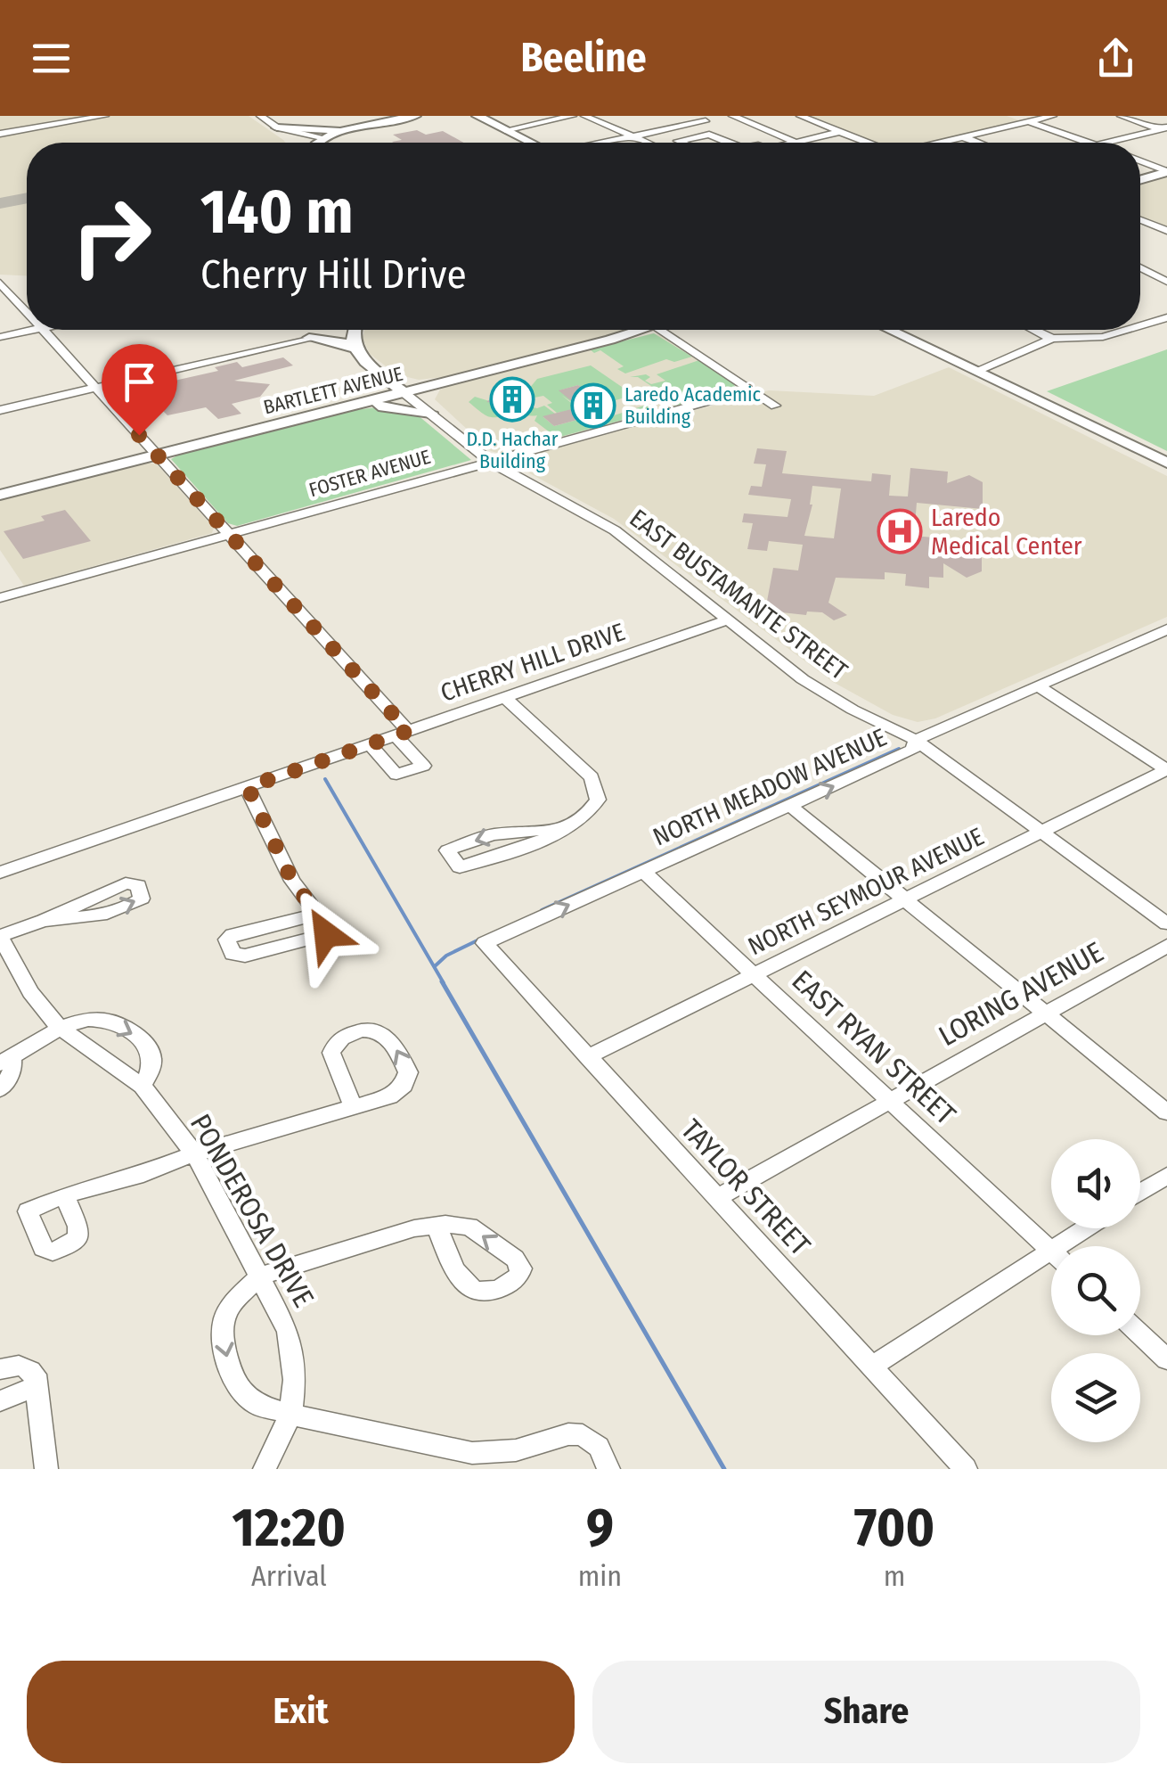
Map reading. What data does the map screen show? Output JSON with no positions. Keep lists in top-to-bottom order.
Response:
{
  "streets": {
    "main road": ["BARTLETT AVENUE", "EAST BUSTAMANTE STREET"],
    "street": [
      "FOSTER AVENUE",
      "CHERRY HILL DRIVE",
      "NORTH MEADOW AVENUE",
      "NORTH SEYMOUR AVENUE",
      "LORING AVENUE",
      "EAST RYAN STREET",
      "TAYLOR STREET",
      "PONDEROSA DRIVE"
    ]
  },
  "crossings": [
    ["BARTLETT AVENUE", "EAST BUSTAMANTE STREET"],
    ["FOSTER AVENUE", "EAST BUSTAMANTE STREET"],
    ["EAST BUSTAMANTE STREET", "CHERRY HILL DRIVE"],
    ["EAST BUSTAMANTE STREET", "NORTH MEADOW AVENUE"],
    ["EAST BUSTAMANTE STREET", "NORTH SEYMOUR AVENUE"],
    ["NORTH MEADOW AVENUE", "EAST RYAN STREET"],
    ["NORTH MEADOW AVENUE", "TAYLOR STREET"],
    ["NORTH SEYMOUR AVENUE", "EAST RYAN STREET"],
    ["NORTH SEYMOUR AVENUE", "TAYLOR STREET"],
    ["LORING AVENUE", "EAST RYAN STREET"],
    ["LORING AVENUE", "TAYLOR STREET"]
  ],
  "one_way": ["NORTH MEADOW AVENUE"],
  "places": {
    "building": ["D.D. Hachar Building", "Laredo Academic Building"],
    "hospital": ["Laredo Medical Center"]
  },
  "page": {
    "header": "Beeline",
    "turn": ["140 m", "Cherry Hill Drive"],
    "eta": [
      "12:20",
      "Arrival",
      "9",
      "min",
      "700",
      "m"
    ],
    "buttons": ["Exit", "Share"]
  }
}
